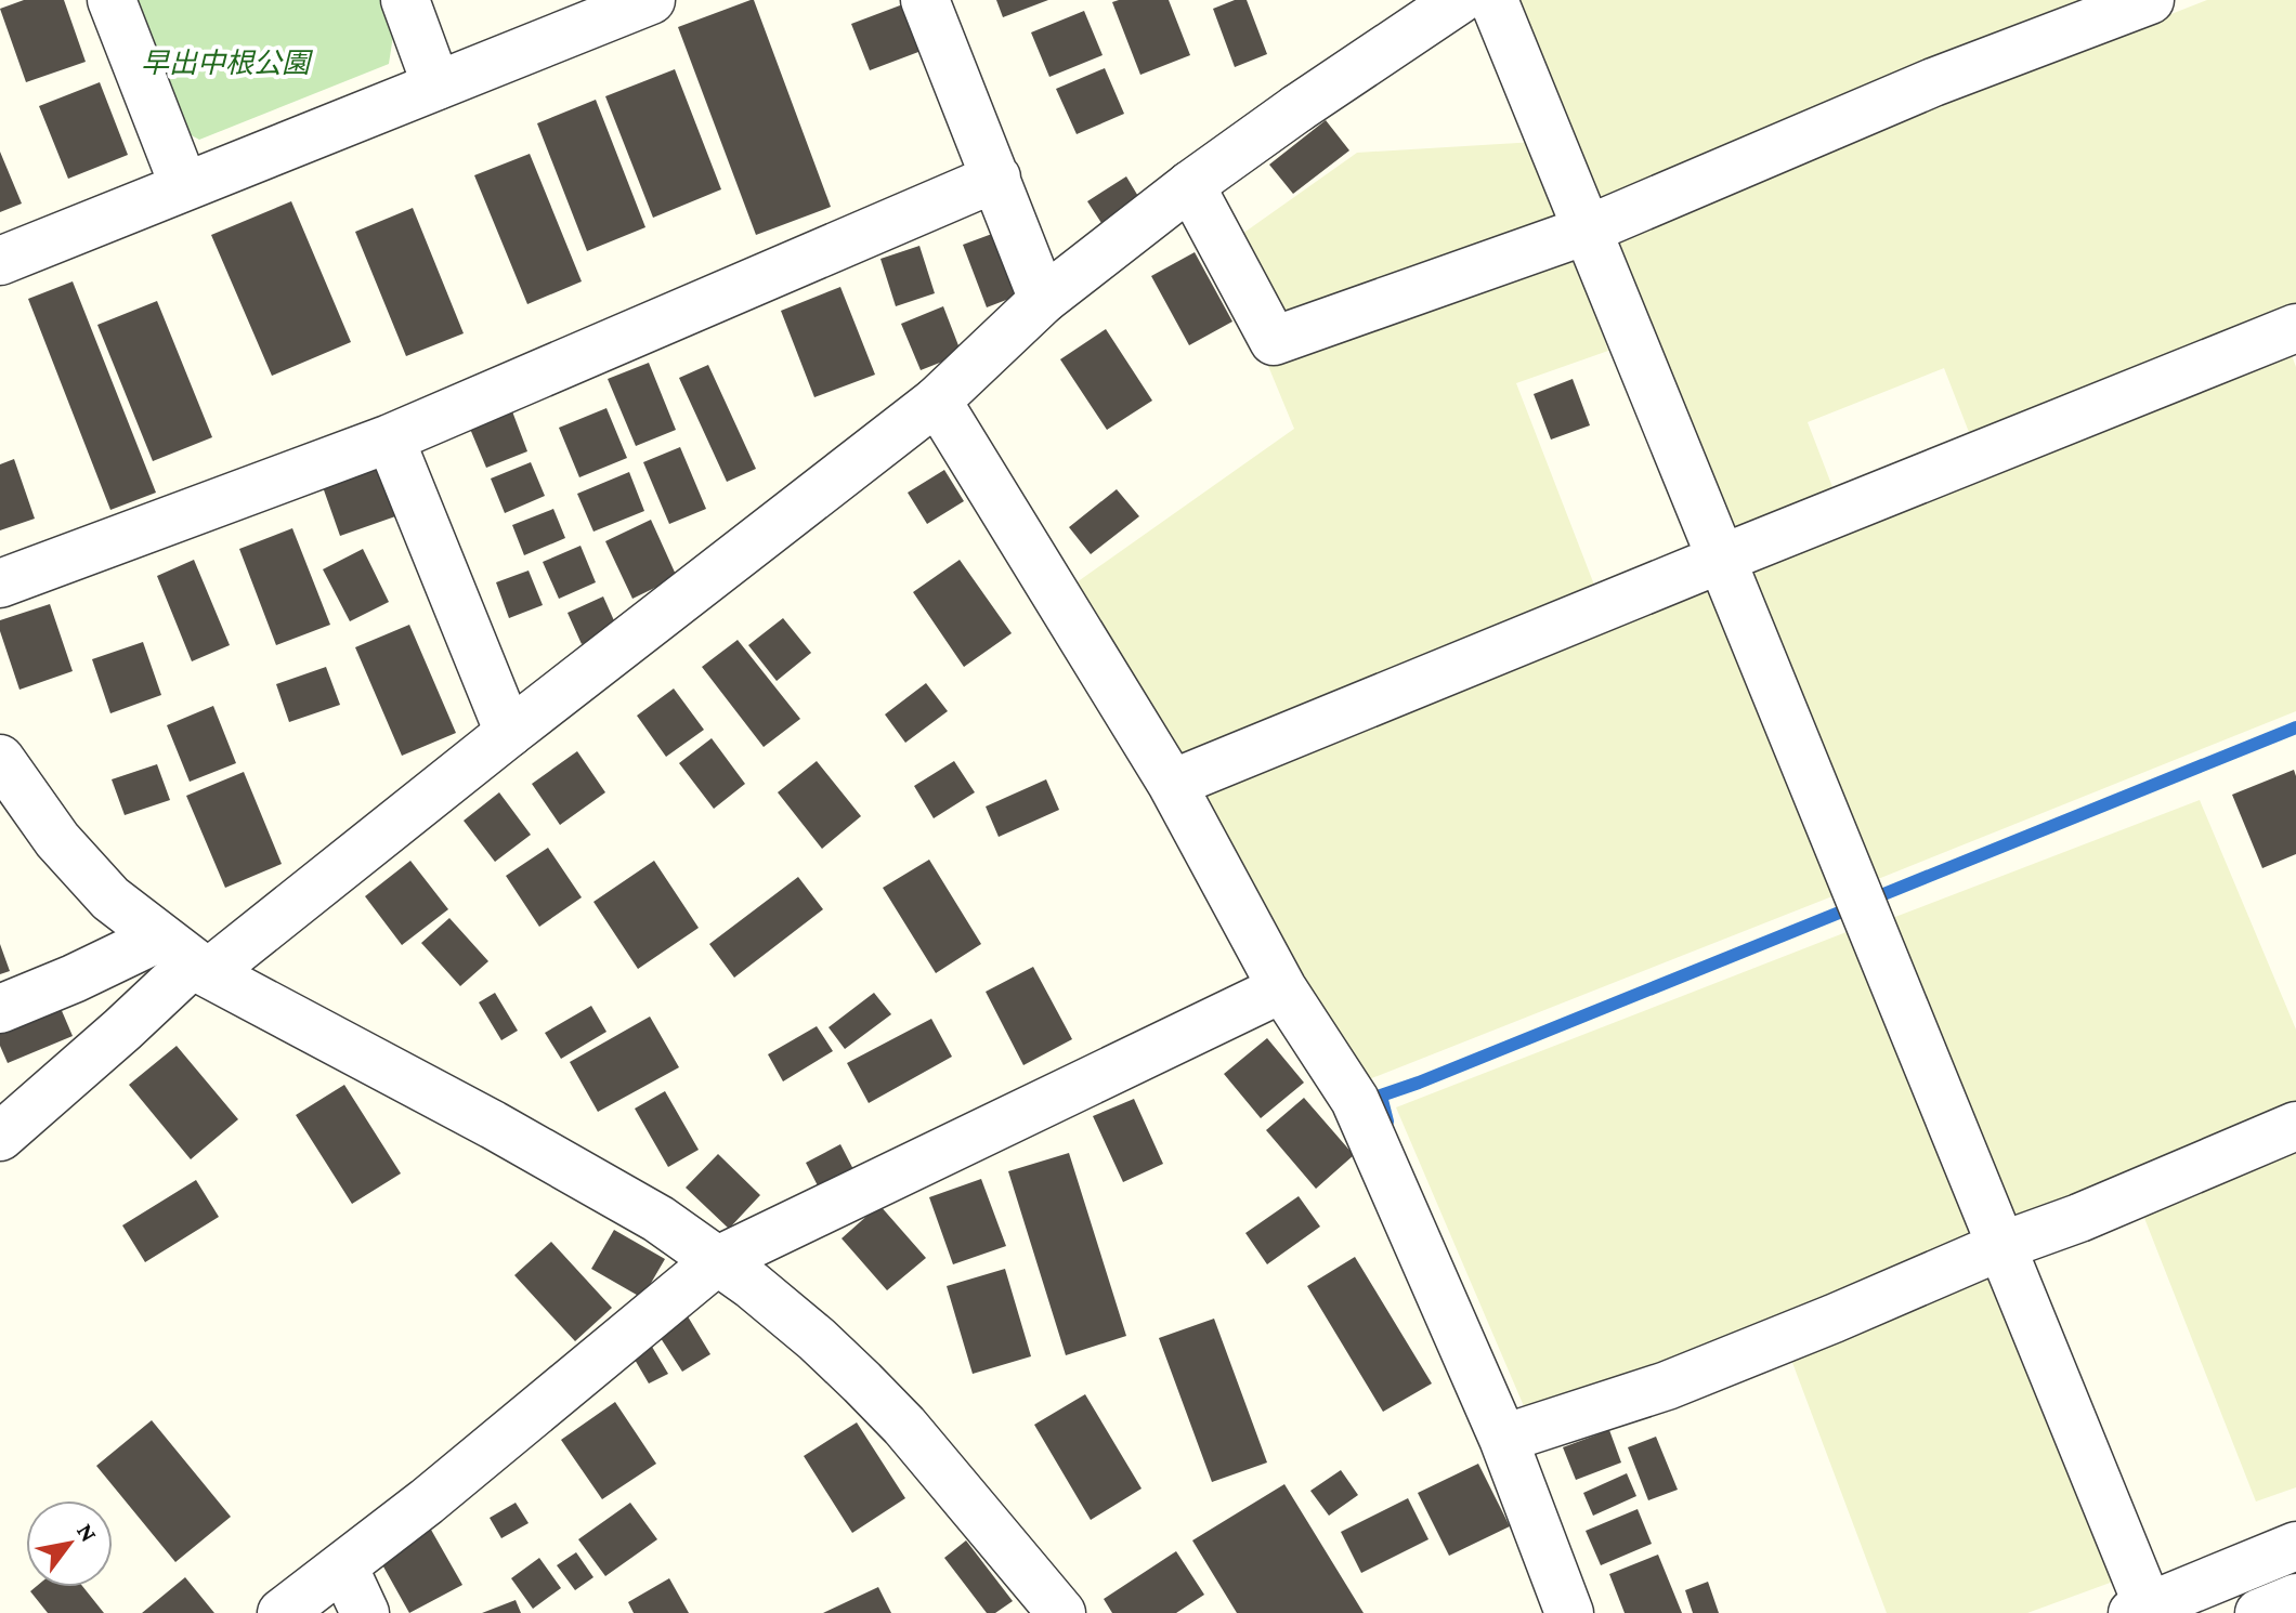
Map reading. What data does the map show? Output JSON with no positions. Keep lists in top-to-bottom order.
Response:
{
  "parks": ["早出中根公園"],
  "north": "top right"
}
